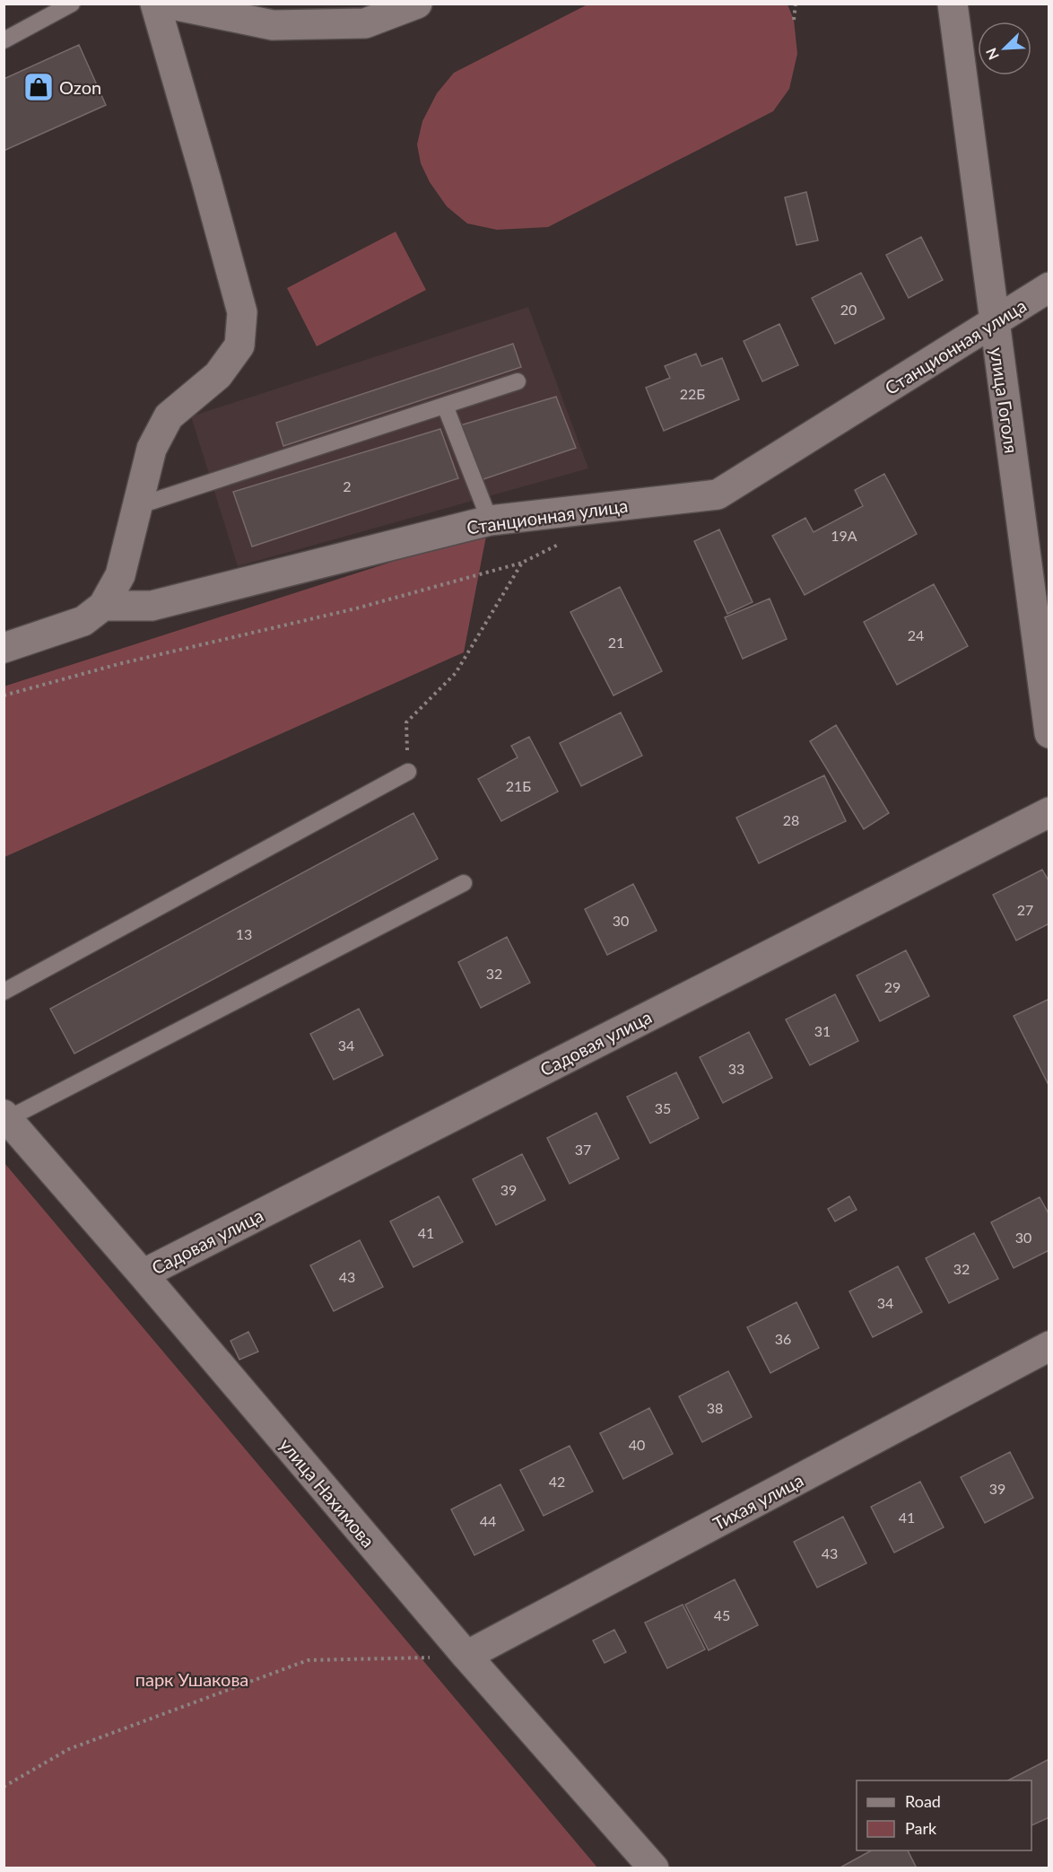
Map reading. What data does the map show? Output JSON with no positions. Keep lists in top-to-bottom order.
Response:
{
  "streets": {
    "street": [
      "Станционная улица",
      "улица Гоголя",
      "Садовая улица",
      "улица Нахимова",
      "Тихая улица"
    ]
  },
  "crossings": [
    ["Станционная улица", "улица Гоголя"],
    ["Садовая улица", "улица Нахимова"],
    ["улица Нахимова", "Тихая улица"]
  ],
  "parks": ["парк Ушакова"],
  "places": {
    "shop": ["Ozon"]
  },
  "house_numbers": [
    "20",
    "22Б",
    "2",
    "19А",
    "24",
    "21",
    "21Б",
    "28",
    "27",
    "30",
    "13",
    "32",
    "29",
    "31",
    "34",
    "33",
    "35",
    "37",
    "39",
    "41",
    "30",
    "32",
    "43",
    "34",
    "36",
    "38",
    "40",
    "42",
    "39",
    "41",
    "44",
    "43",
    "45"
  ],
  "legend": ["Road", "Park"],
  "north": "bottom left"
}
